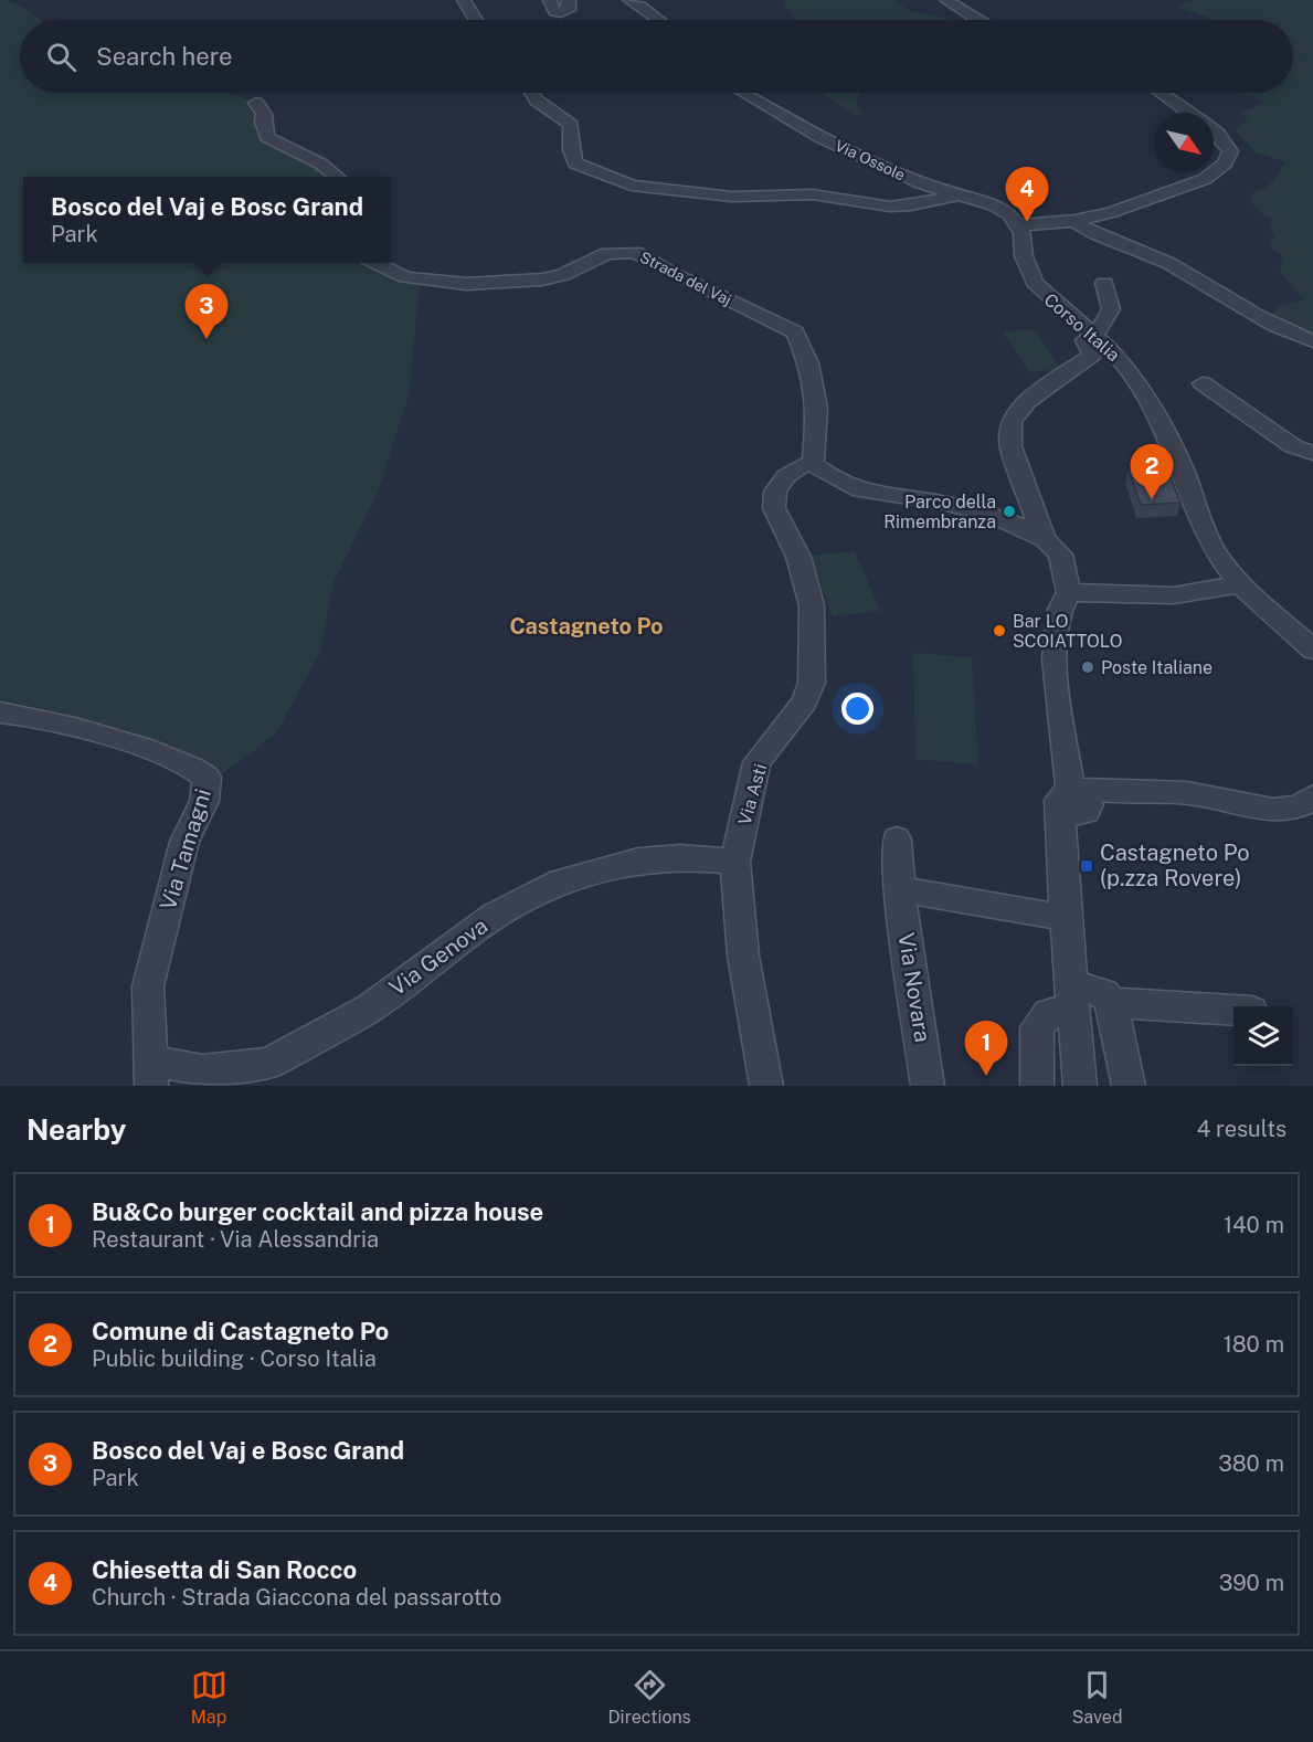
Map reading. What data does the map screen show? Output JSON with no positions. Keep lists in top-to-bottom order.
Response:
{
  "streets": {
    "street": [
      "Via Ossole",
      "Strada del Vaj",
      "Corso Italia",
      "Via Asti",
      "Via Tamagni",
      "Via Genova",
      "Via Novara"
    ]
  },
  "crossings": [
    ["Via Ossole", "Corso Italia"],
    ["Strada del Vaj", "Via Asti"],
    ["Via Asti", "Via Genova"],
    ["Via Tamagni", "Via Genova"]
  ],
  "districts": ["Castagneto Po"],
  "places": {
    "other": ["Parco della Rimembranza", "Bar LO SCOIATTOLO", "Poste Italiane"],
    "transit": ["Castagneto Po (p.zza Rovere)"]
  },
  "north": "bottom right",
  "page": {
    "search": "Search here",
    "pins": [
      "4",
      "3",
      "2",
      "1"
    ],
    "popup": ["Bosco del Vaj e Bosc Grand", "Park"],
    "heading": ["Nearby", "4 results"],
    "list": [
      {
        "mark": "1",
        "name": "Bu&Co burger cocktail and pizza house",
        "note": "Restaurant · Via Alessandria",
        "value": "140 m"
      },
      {
        "mark": "2",
        "name": "Comune di Castagneto Po",
        "note": "Public building · Corso Italia",
        "value": "180 m"
      },
      {
        "mark": "3",
        "name": "Bosco del Vaj e Bosc Grand",
        "note": "Park",
        "value": "380 m"
      },
      {
        "mark": "4",
        "name": "Chiesetta di San Rocco",
        "note": "Church · Strada Giaccona del passarotto",
        "value": "390 m"
      }
    ],
    "nav": ["Map", "Directions", "Saved"]
  }
}
